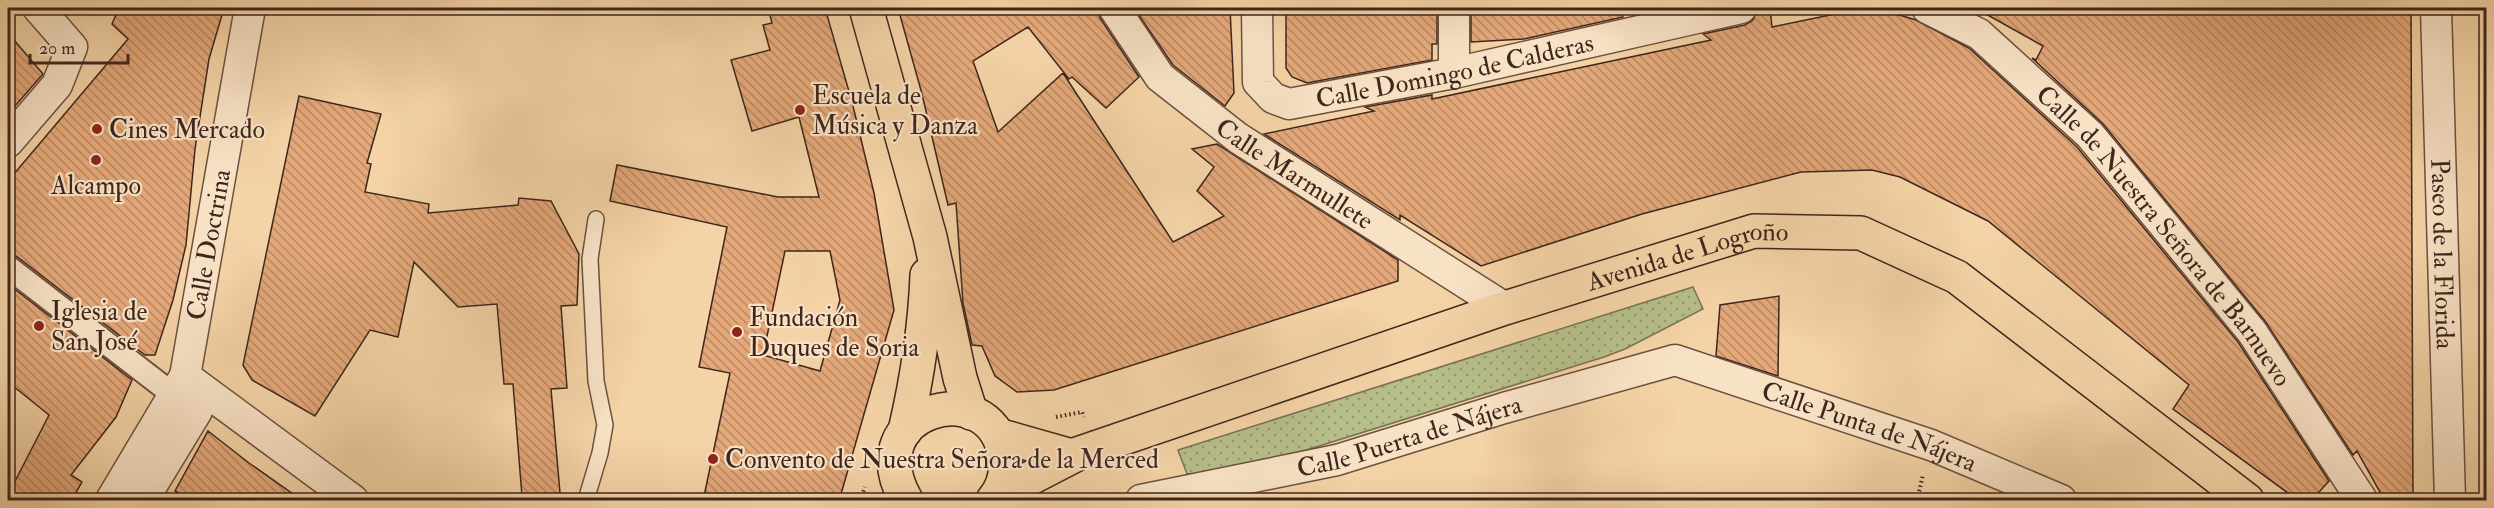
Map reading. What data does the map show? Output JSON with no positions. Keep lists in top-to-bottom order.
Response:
{
  "streets": {
    "main road": ["Avenida de Logroño"],
    "street": [
      "Calle Domingo de Calderas",
      "Calle Marmullete",
      "Calle de Nuestra Señora de Barnuevo",
      "Calle Doctrina",
      "Paseo de la Florida",
      "Calle Punta de Nájera",
      "Calle Puerta de Nájera"
    ]
  },
  "crossings": [
    ["Calle Marmullete", "Avenida de Logroño"],
    ["Calle Punta de Nájera", "Calle Puerta de Nájera"]
  ],
  "places": [
    "Escuela de Música y Danza",
    "Cines Mercado",
    "Alcampo",
    "Iglesia de San José",
    "Fundación Duques de Soria",
    "Convento de Nuestra Señora de la Merced"
  ],
  "scale_bar": "20 m"
}
